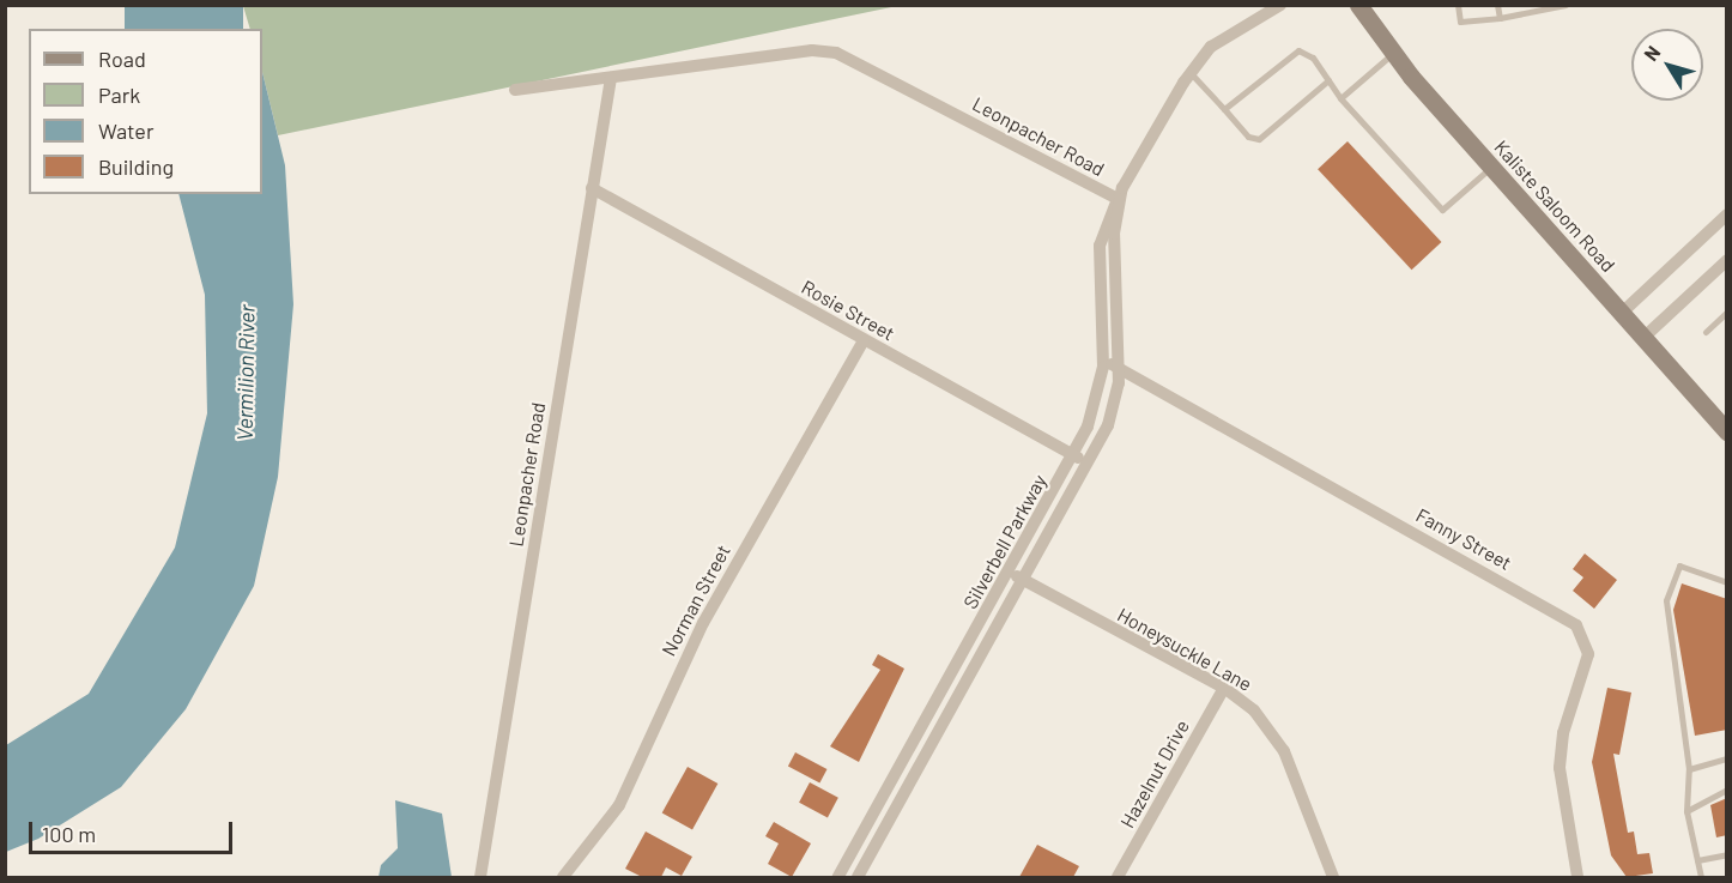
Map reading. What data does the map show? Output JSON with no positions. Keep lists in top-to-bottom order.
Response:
{
  "streets": {
    "main road": ["Kaliste Saloom Road"],
    "street": [
      "Leonpacher Road",
      "Rosie Street",
      "Fanny Street",
      "Silverbell Parkway",
      "Norman Street",
      "Honeysuckle Lane",
      "Hazelnut Drive"
    ]
  },
  "crossings": [
    ["Leonpacher Road", "Rosie Street"],
    ["Leonpacher Road", "Silverbell Parkway"],
    ["Rosie Street", "Silverbell Parkway"],
    ["Rosie Street", "Norman Street"],
    ["Fanny Street", "Silverbell Parkway"],
    ["Silverbell Parkway", "Honeysuckle Lane"],
    ["Honeysuckle Lane", "Hazelnut Drive"]
  ],
  "water": ["Vermilion River"],
  "legend": [
    "Road",
    "Park",
    "Water",
    "Building"
  ],
  "scale_bar": "100 m",
  "north": "top left"
}
